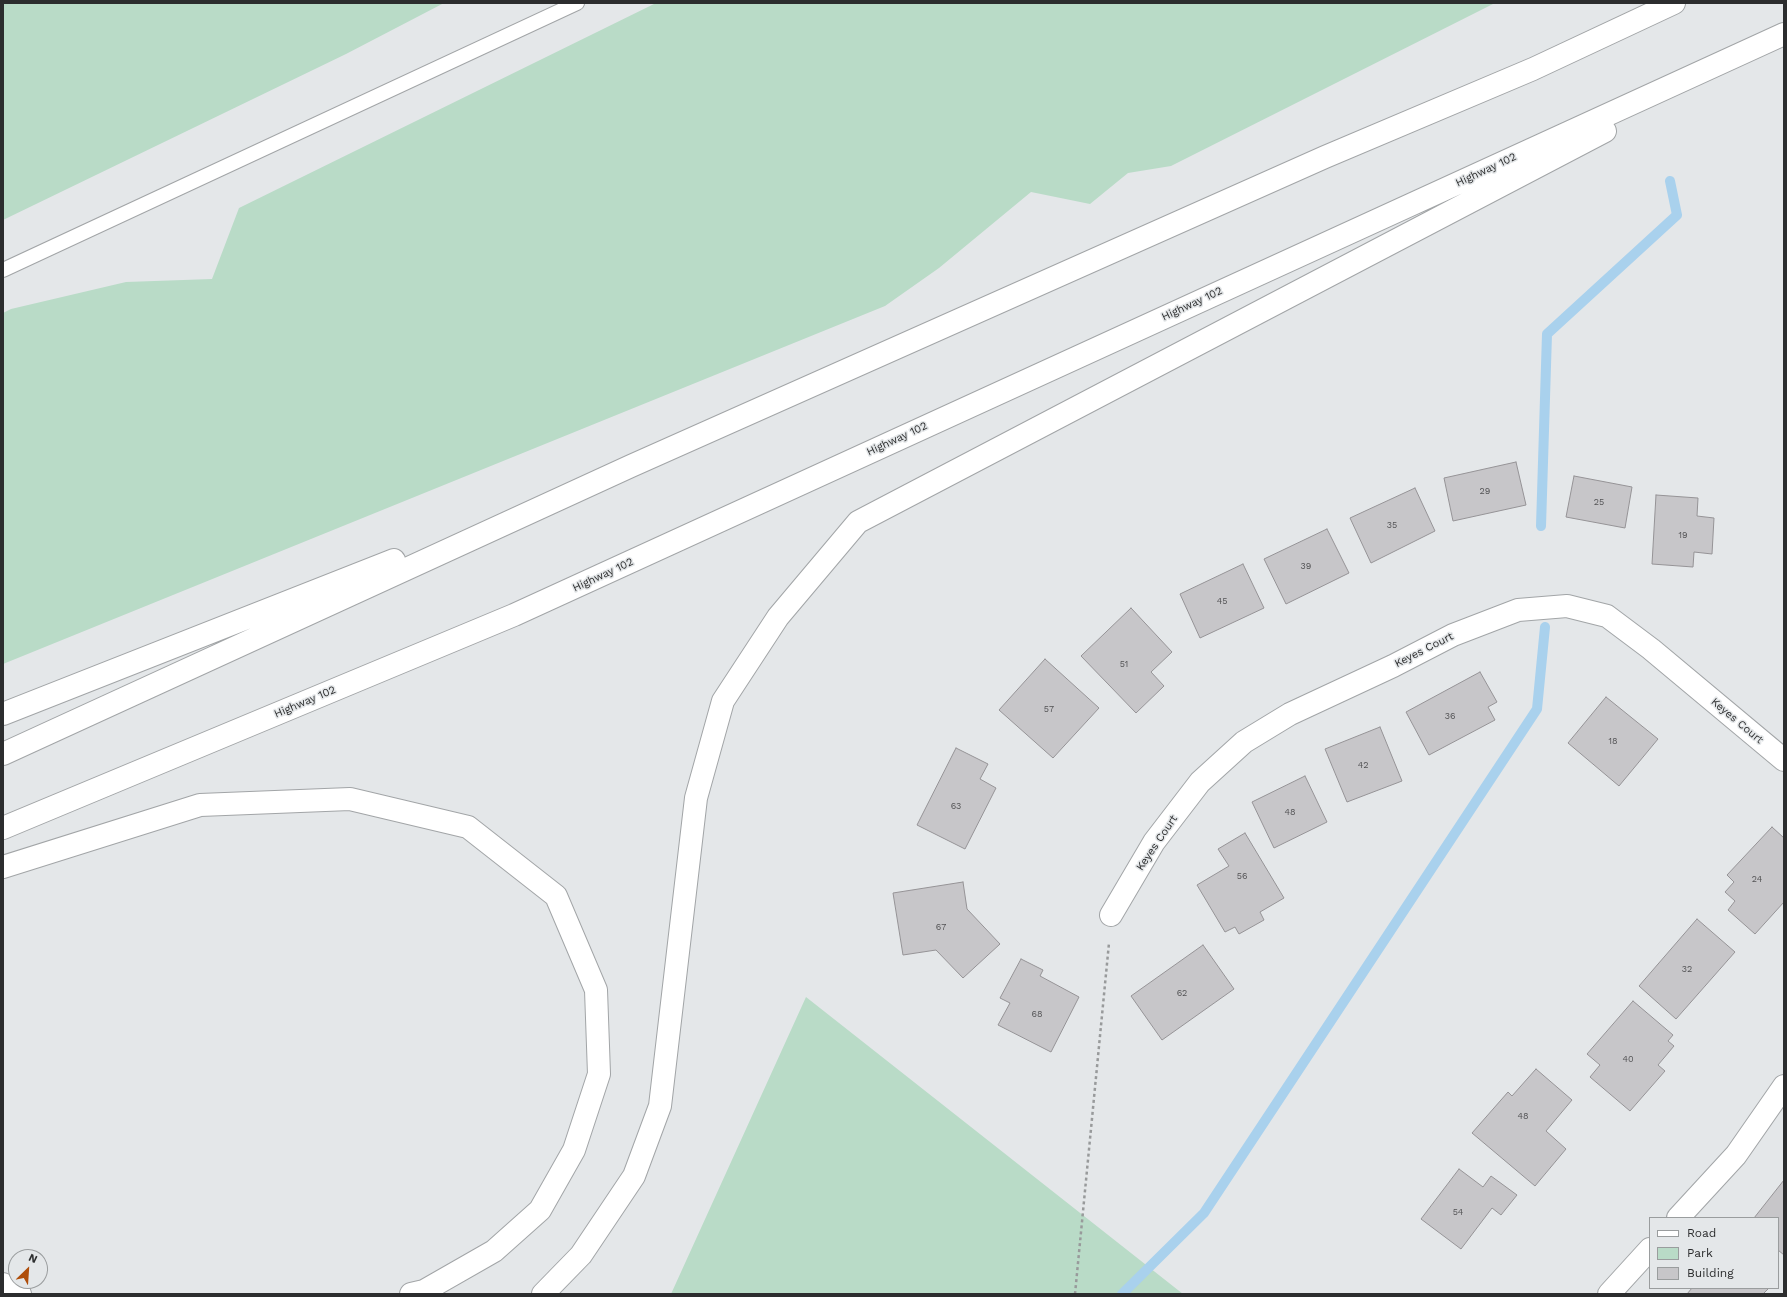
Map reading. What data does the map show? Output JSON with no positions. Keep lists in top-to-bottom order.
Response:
{
  "streets": {
    "main road": ["Highway 102", "Keyes Court"]
  },
  "house_numbers": [
    "29",
    "25",
    "35",
    "19",
    "39",
    "45",
    "51",
    "57",
    "36",
    "18",
    "42",
    "63",
    "48",
    "56",
    "24",
    "67",
    "32",
    "62",
    "68",
    "40",
    "48",
    "54"
  ],
  "legend": ["Road", "Park", "Building"],
  "north": "top right"
}
